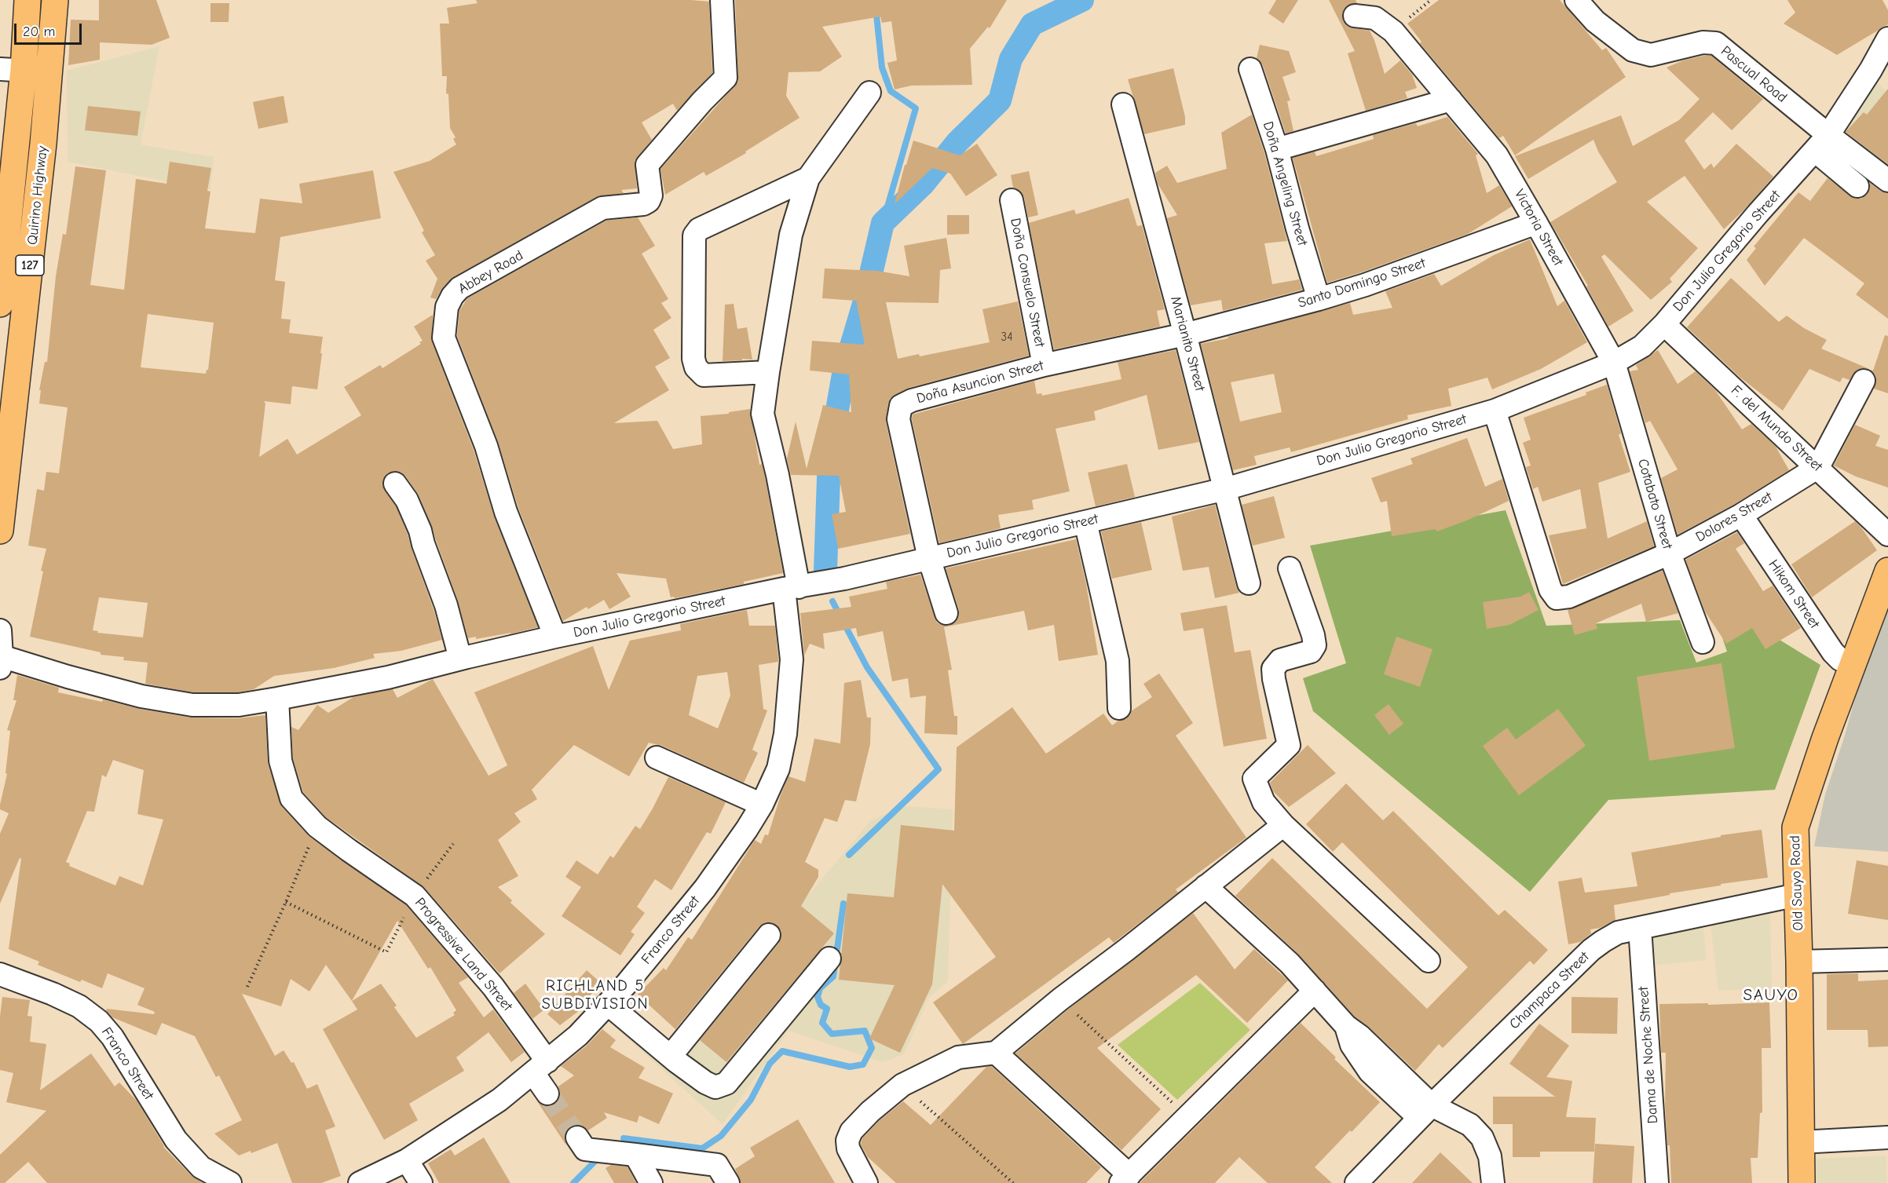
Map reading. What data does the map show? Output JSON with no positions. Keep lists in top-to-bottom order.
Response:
{
  "streets": {
    "main road": ["Quirino Highway", "127", "Old Sauyo Road"],
    "street": [
      "Pascual Road",
      "Doña Angeling Street",
      "Victoria Street",
      "Don Julio Gregorio Street",
      "Abbey Road",
      "Doña Consuelo Street",
      "Santo Domingo Street",
      "Marianito Street",
      "Doña Asuncion Street",
      "F. del Mundo Street",
      "Cotabato Street",
      "Dolores Street",
      "Hikom Street",
      "Franco Street",
      "Progressive Land Street",
      "Champaca Street",
      "Dama de Noche Street"
    ]
  },
  "crossings": [
    ["Pascual Road", "Don Julio Gregorio Street"],
    ["Doña Angeling Street", "Santo Domingo Street"],
    ["Victoria Street", "Don Julio Gregorio Street"],
    ["Victoria Street", "Santo Domingo Street"],
    ["Victoria Street", "Cotabato Street"],
    ["Don Julio Gregorio Street", "Abbey Road"],
    ["Don Julio Gregorio Street", "Marianito Street"],
    ["Don Julio Gregorio Street", "Doña Asuncion Street"],
    ["Don Julio Gregorio Street", "F. del Mundo Street"],
    ["Don Julio Gregorio Street", "Cotabato Street"],
    ["Don Julio Gregorio Street", "Dolores Street"],
    ["Don Julio Gregorio Street", "Franco Street"],
    ["Don Julio Gregorio Street", "Progressive Land Street"],
    ["Doña Consuelo Street", "Doña Asuncion Street"],
    ["Santo Domingo Street", "Marianito Street"],
    ["Santo Domingo Street", "Doña Asuncion Street"],
    ["Marianito Street", "Doña Asuncion Street"],
    ["F. del Mundo Street", "Dolores Street"],
    ["Cotabato Street", "Dolores Street"],
    ["Dolores Street", "Hikom Street"],
    ["Hikom Street", "Old Sauyo Road"],
    ["Old Sauyo Road", "Champaca Street"],
    ["Franco Street", "Progressive Land Street"],
    ["Champaca Street", "Dama de Noche Street"]
  ],
  "districts": ["RICHLAND 5 SUBDIVISION", "SAUYO"],
  "house_numbers": ["34"],
  "scale_bar": "20 m"
}
